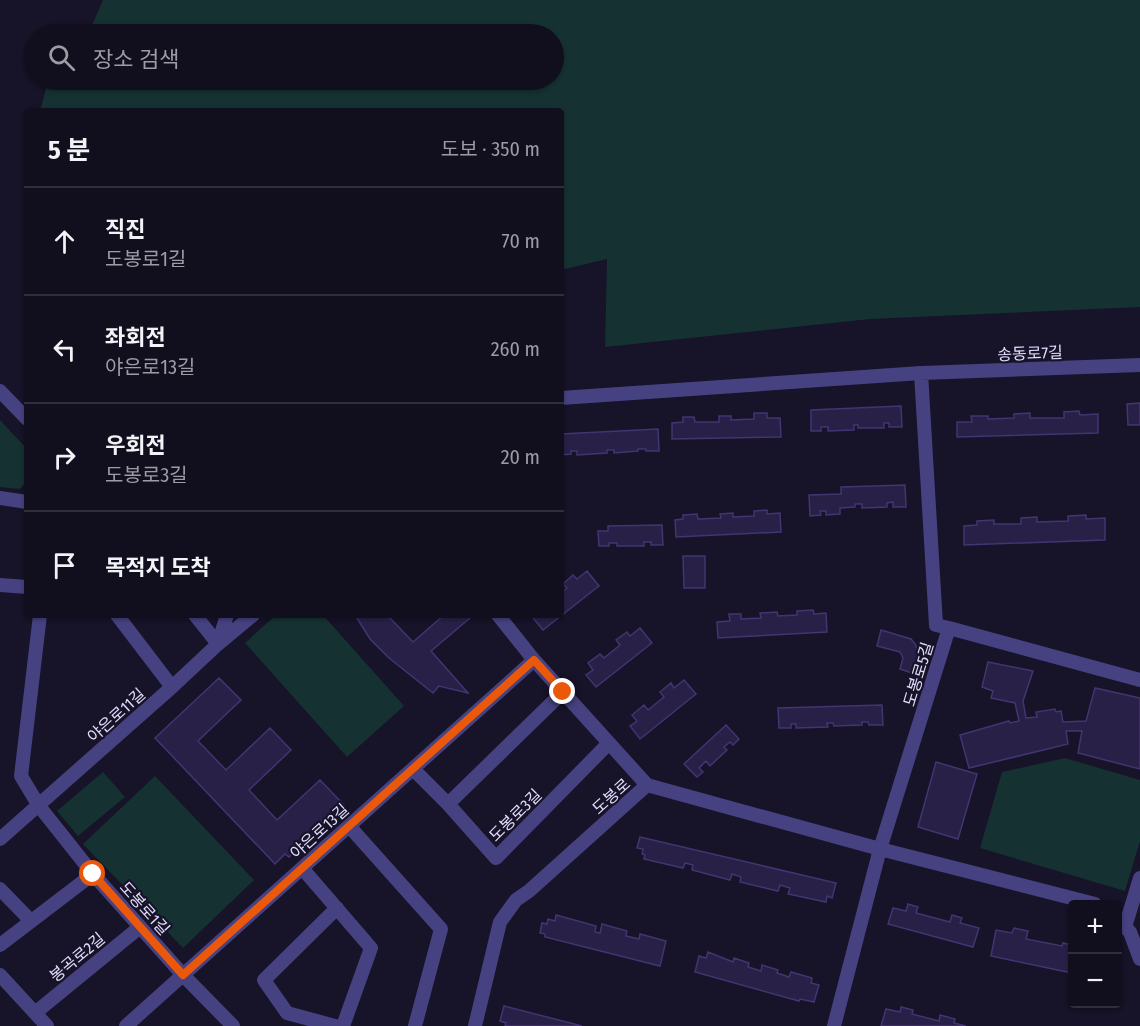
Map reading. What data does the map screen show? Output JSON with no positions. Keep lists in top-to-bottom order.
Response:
{
  "streets": {
    "street": [
      "송동로7길",
      "도봉로5길",
      "야은로11길",
      "도봉로",
      "도봉로3길",
      "야은로13길",
      "도봉로1길",
      "봉곡로2길"
    ]
  },
  "crossings": [
    ["도봉로5길", "도봉로"],
    ["야은로11길", "도봉로1길"],
    ["도봉로3길", "야은로13길"],
    ["야은로13길", "도봉로1길"],
    ["도봉로1길", "봉곡로2길"]
  ],
  "page": {
    "search": "장소 검색",
    "heading": ["5 분", "도보 · 350 m"],
    "list": [
      ["직진", "도봉로1길", "70 m"],
      ["좌회전", "야은로13길", "260 m"],
      ["우회전", "도봉로3길", "20 m"],
      "목적지 도착"
    ],
    "map_buttons": ["+", "−"]
  }
}
